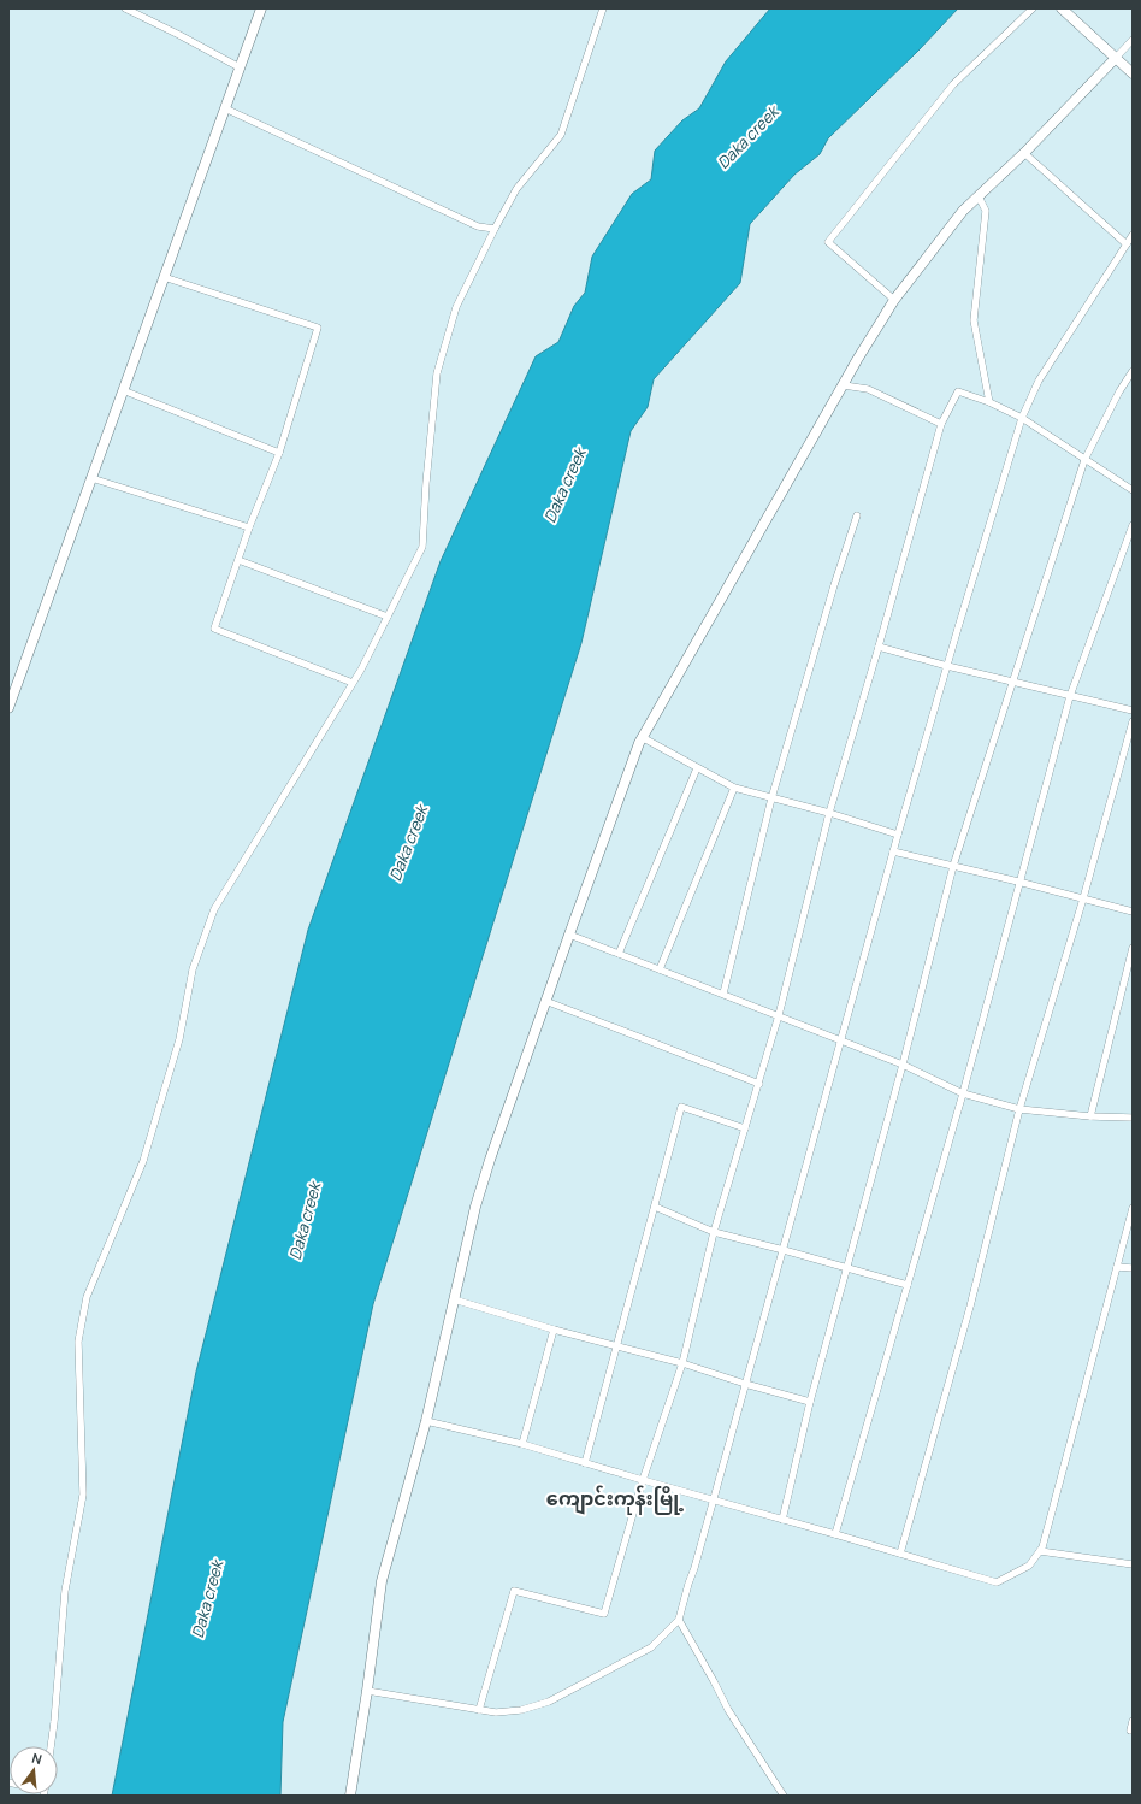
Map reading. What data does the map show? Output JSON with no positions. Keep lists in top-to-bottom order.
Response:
{
  "districts": ["ကျောင်းကုန်းမြို့"],
  "water": ["Daka creek"],
  "north": "top"
}
